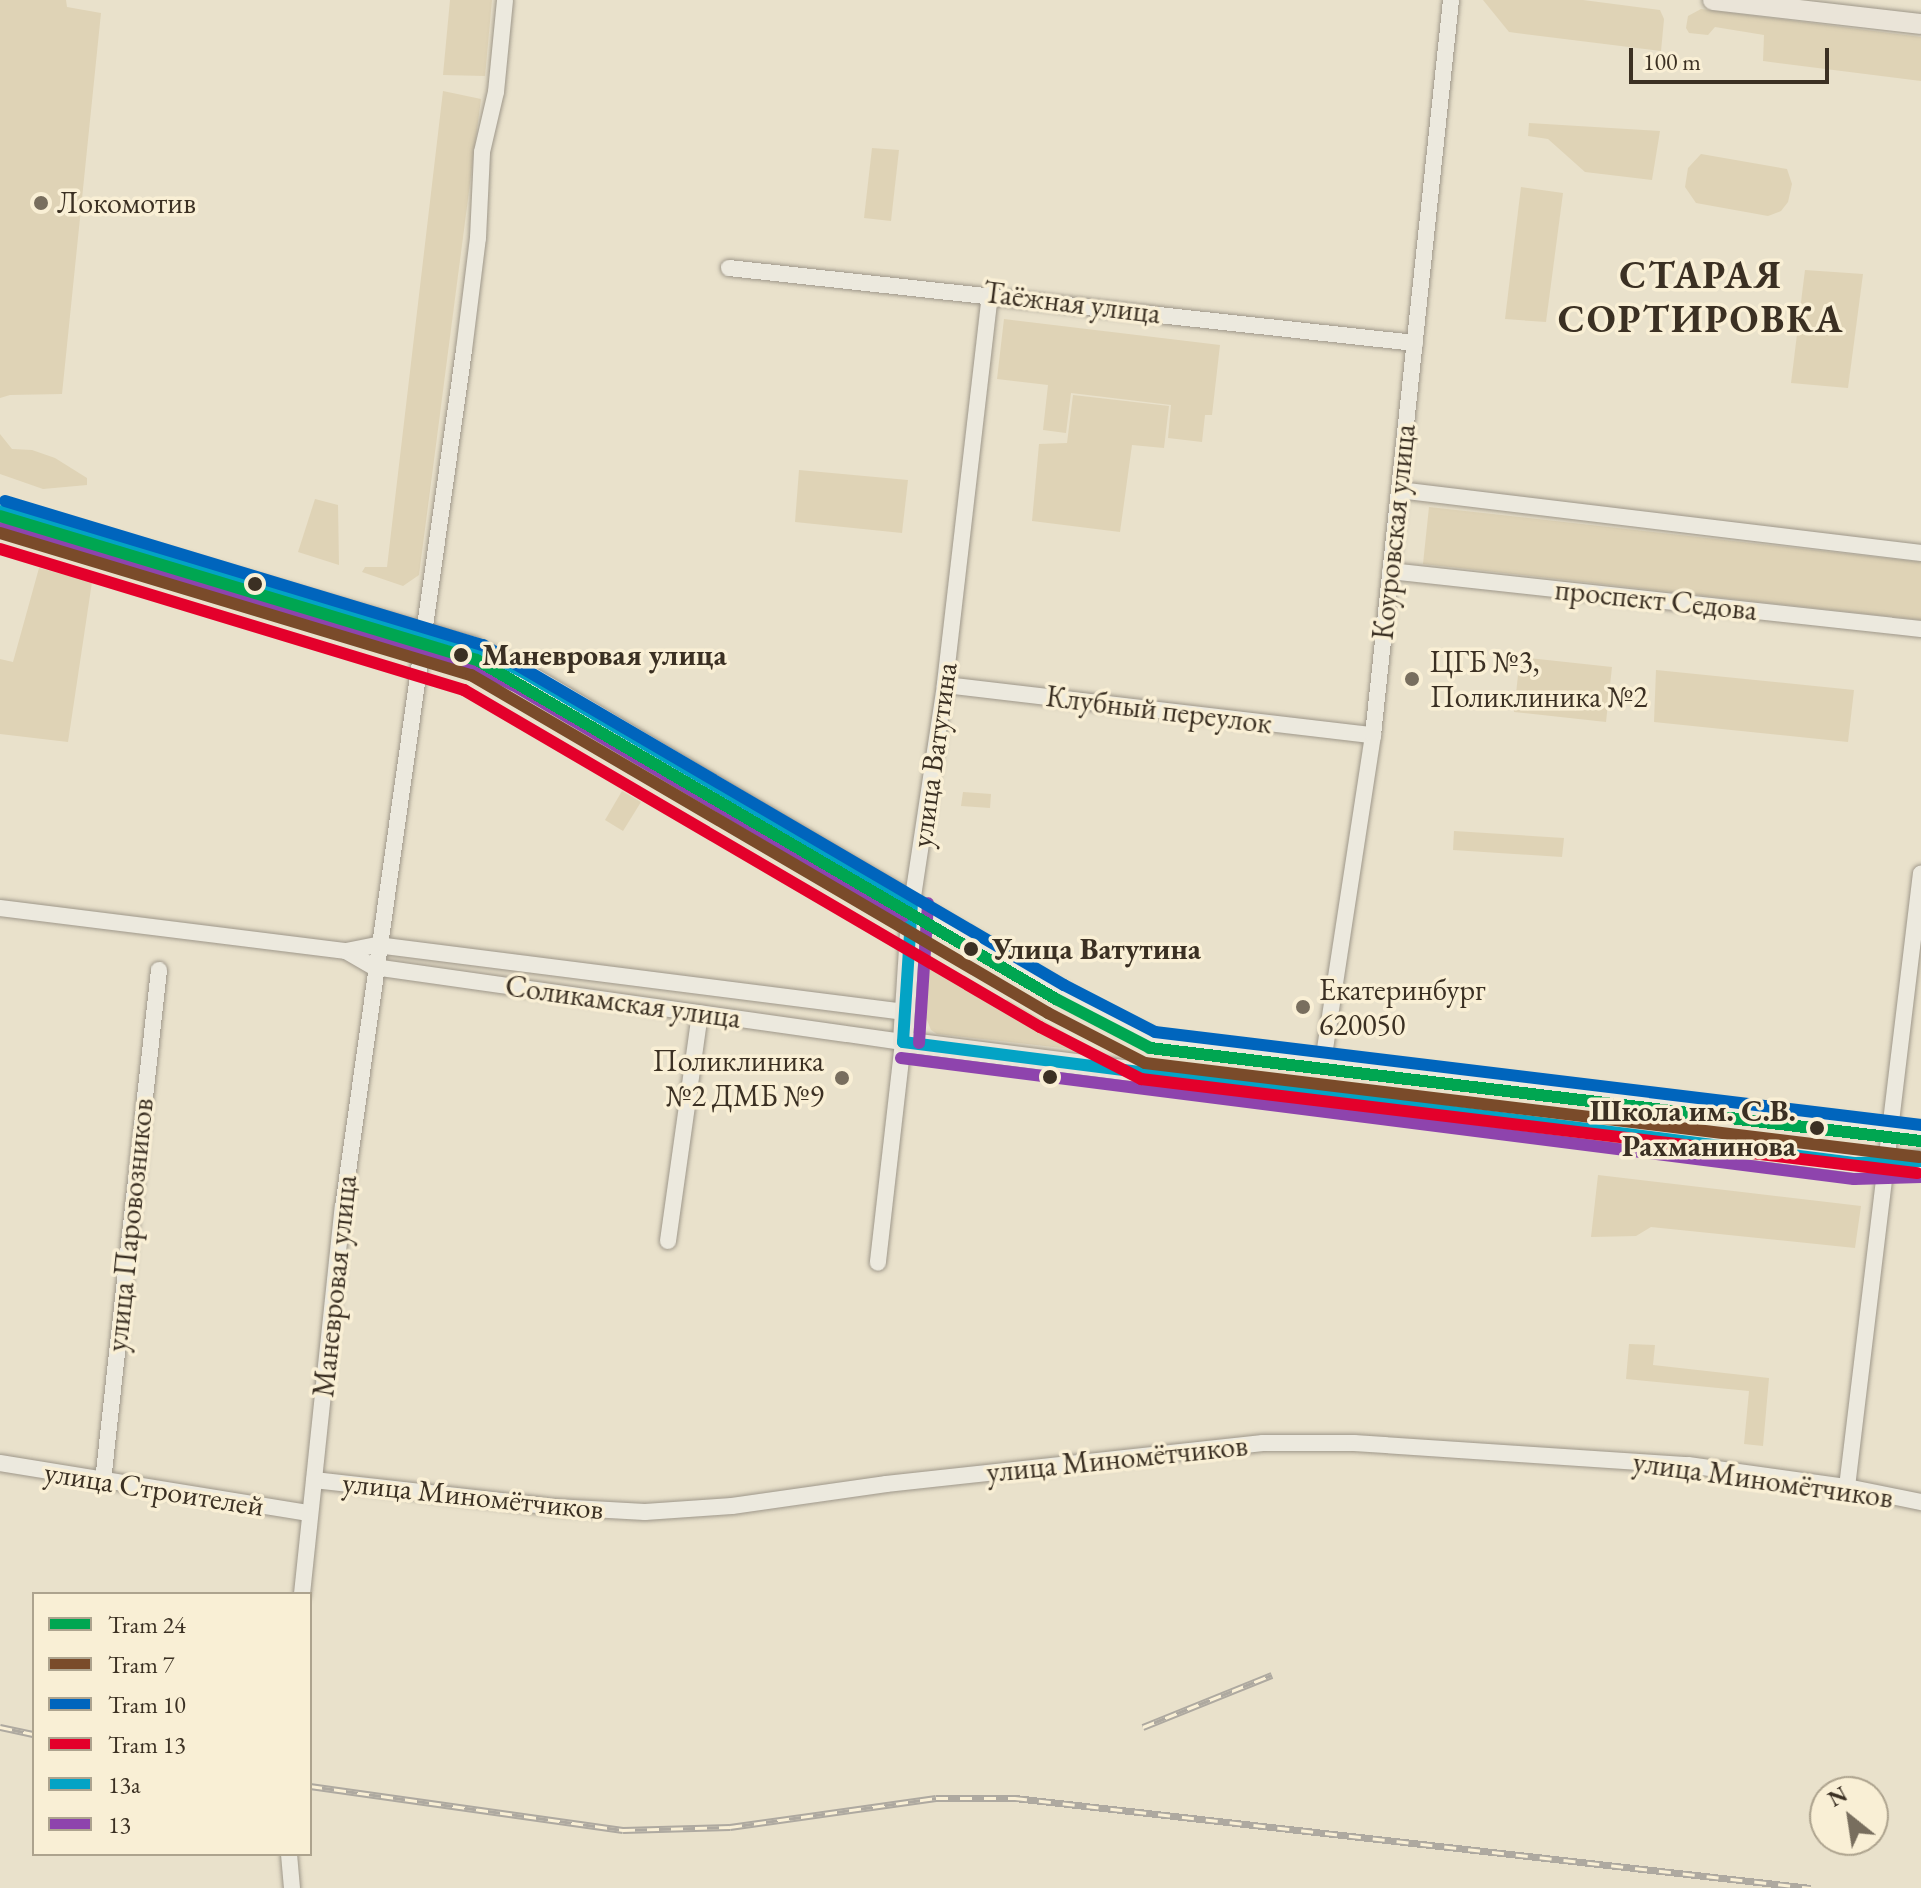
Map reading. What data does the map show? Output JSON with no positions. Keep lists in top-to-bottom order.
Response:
{
  "streets": {
    "main road": ["улица Ватутина"],
    "street": [
      "Таёжная улица",
      "Коуровская улица",
      "проспект Седова",
      "Клубный переулок",
      "Соликамская улица",
      "улица Паровозников",
      "Маневровая улица",
      "улица Миномётчиков",
      "улица Строителей"
    ]
  },
  "crossings": [
    ["Таёжная улица", "Коуровская улица"],
    ["Таёжная улица", "улица Ватутина"],
    ["Коуровская улица", "проспект Седова"],
    ["Коуровская улица", "Клубный переулок"],
    ["Клубный переулок", "улица Ватутина"],
    ["улица Ватутина", "Соликамская улица"],
    ["Соликамская улица", "Маневровая улица"],
    ["улица Паровозников", "улица Строителей"],
    ["Маневровая улица", "улица Миномётчиков"],
    ["Маневровая улица", "улица Строителей"]
  ],
  "districts": ["СТАРАЯ СОРТИРОВКА"],
  "places": [
    "Локомотив",
    "Маневровая улица",
    "ЦГБ №3, Поликлиника №2",
    "Улица Ватутина",
    "Екатеринбург 620050",
    "Поликлиника №2 ДМБ №9",
    "Школа им. С.В. Рахманинова"
  ],
  "lines": [
    "tram line 10",
    "transit line 13а",
    "tram line 24",
    "transit line 13",
    "tram line 7",
    "tram line 13"
  ],
  "legend": [
    "Tram 24",
    "Tram 7",
    "Tram 10",
    "Tram 13",
    "13а",
    "13"
  ],
  "scale_bar": "100 m",
  "north": "top left"
}
